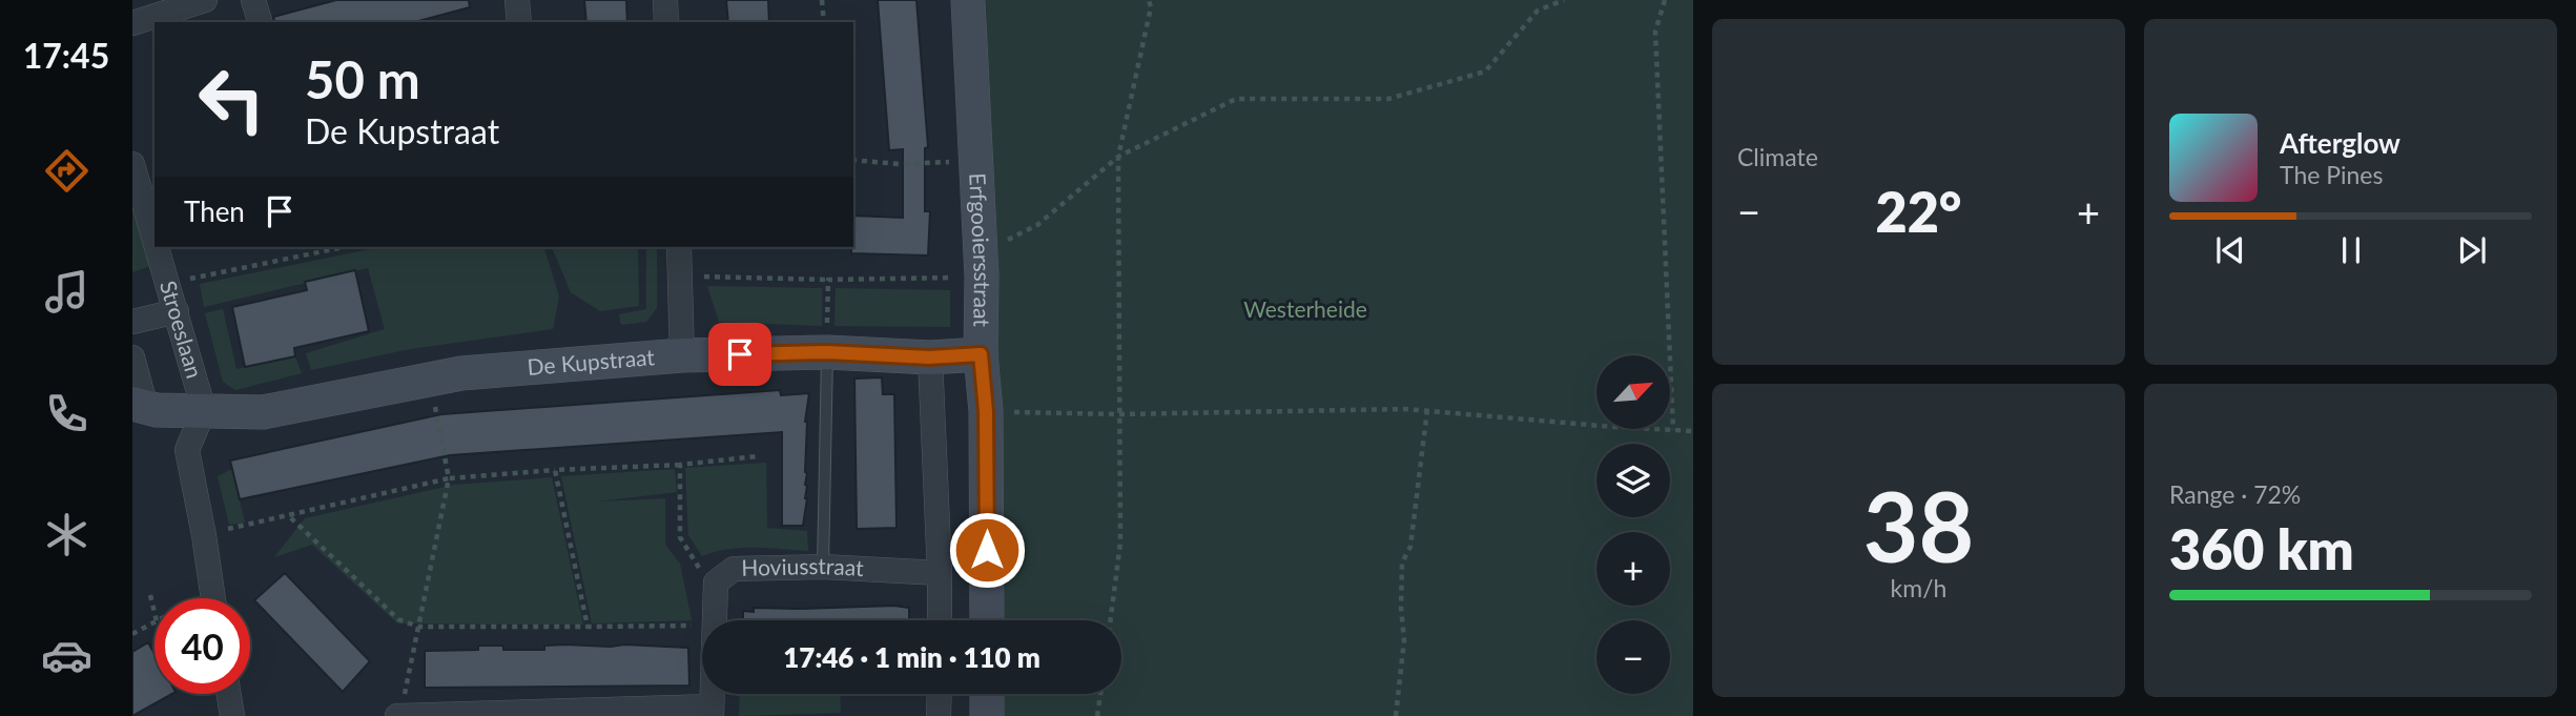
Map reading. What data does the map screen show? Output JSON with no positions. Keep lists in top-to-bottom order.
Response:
{
  "streets": {
    "street": [
      "Erfgooiersstraat",
      "Stroeslaan",
      "De Kupstraat",
      "Hoviusstraat"
    ]
  },
  "crossings": [
    ["Erfgooiersstraat", "De Kupstraat"],
    ["Stroeslaan", "De Kupstraat"]
  ],
  "parks": ["Westerheide"],
  "north": "top right",
  "page": {
    "tabs": "17:45",
    "tile": [
      "Climate",
      ["38", "km/h"],
      ["Range · 72%", "360 km"]
    ],
    "turn": ["50 m", "De Kupstraat"],
    "song": ["Afterglow", "The Pines"],
    "then": "Then",
    "heat": ["−", "22°", "+"],
    "map_buttons": ["+", "−"],
    "limit": "40",
    "trip": "17:46 · 1 min · 110 m"
  }
}
